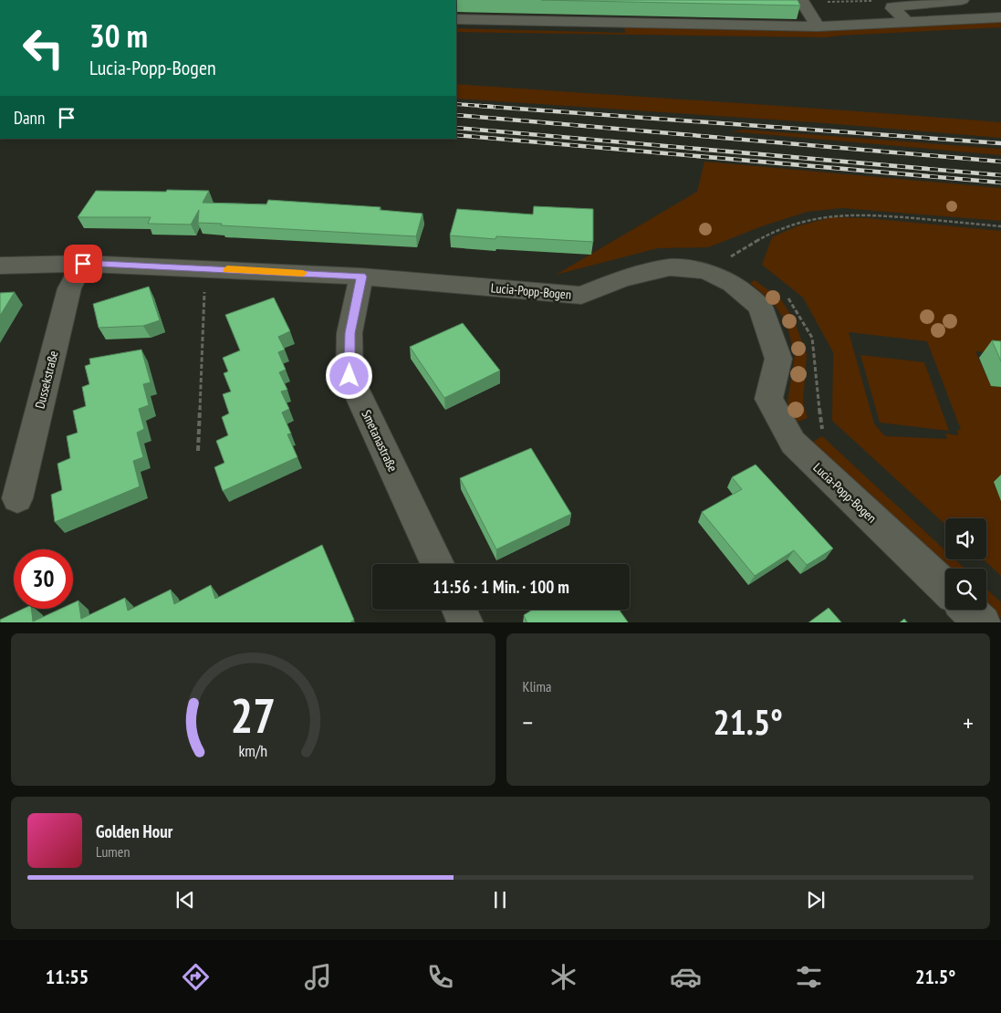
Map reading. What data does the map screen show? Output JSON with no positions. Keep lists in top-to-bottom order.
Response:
{
  "streets": {
    "street": ["Lucia-Popp-Bogen", "Dussekstraße", "Smetanastraße"]
  },
  "crossings": [
    ["Lucia-Popp-Bogen", "Dussekstraße"],
    ["Lucia-Popp-Bogen", "Smetanastraße"]
  ],
  "page": {
    "turn": ["30 m", "Lucia-Popp-Bogen"],
    "then": "Dann",
    "limit": "30",
    "trip": "11:56 · 1 Min. · 100 m",
    "tile": "Klima",
    "heat": ["−", "21.5°", "+"],
    "song": ["Golden Hour", "Lumen"],
    "tabs": ["11:55", "21.5°"],
    "gauge": ["27", "km/h"]
  }
}
